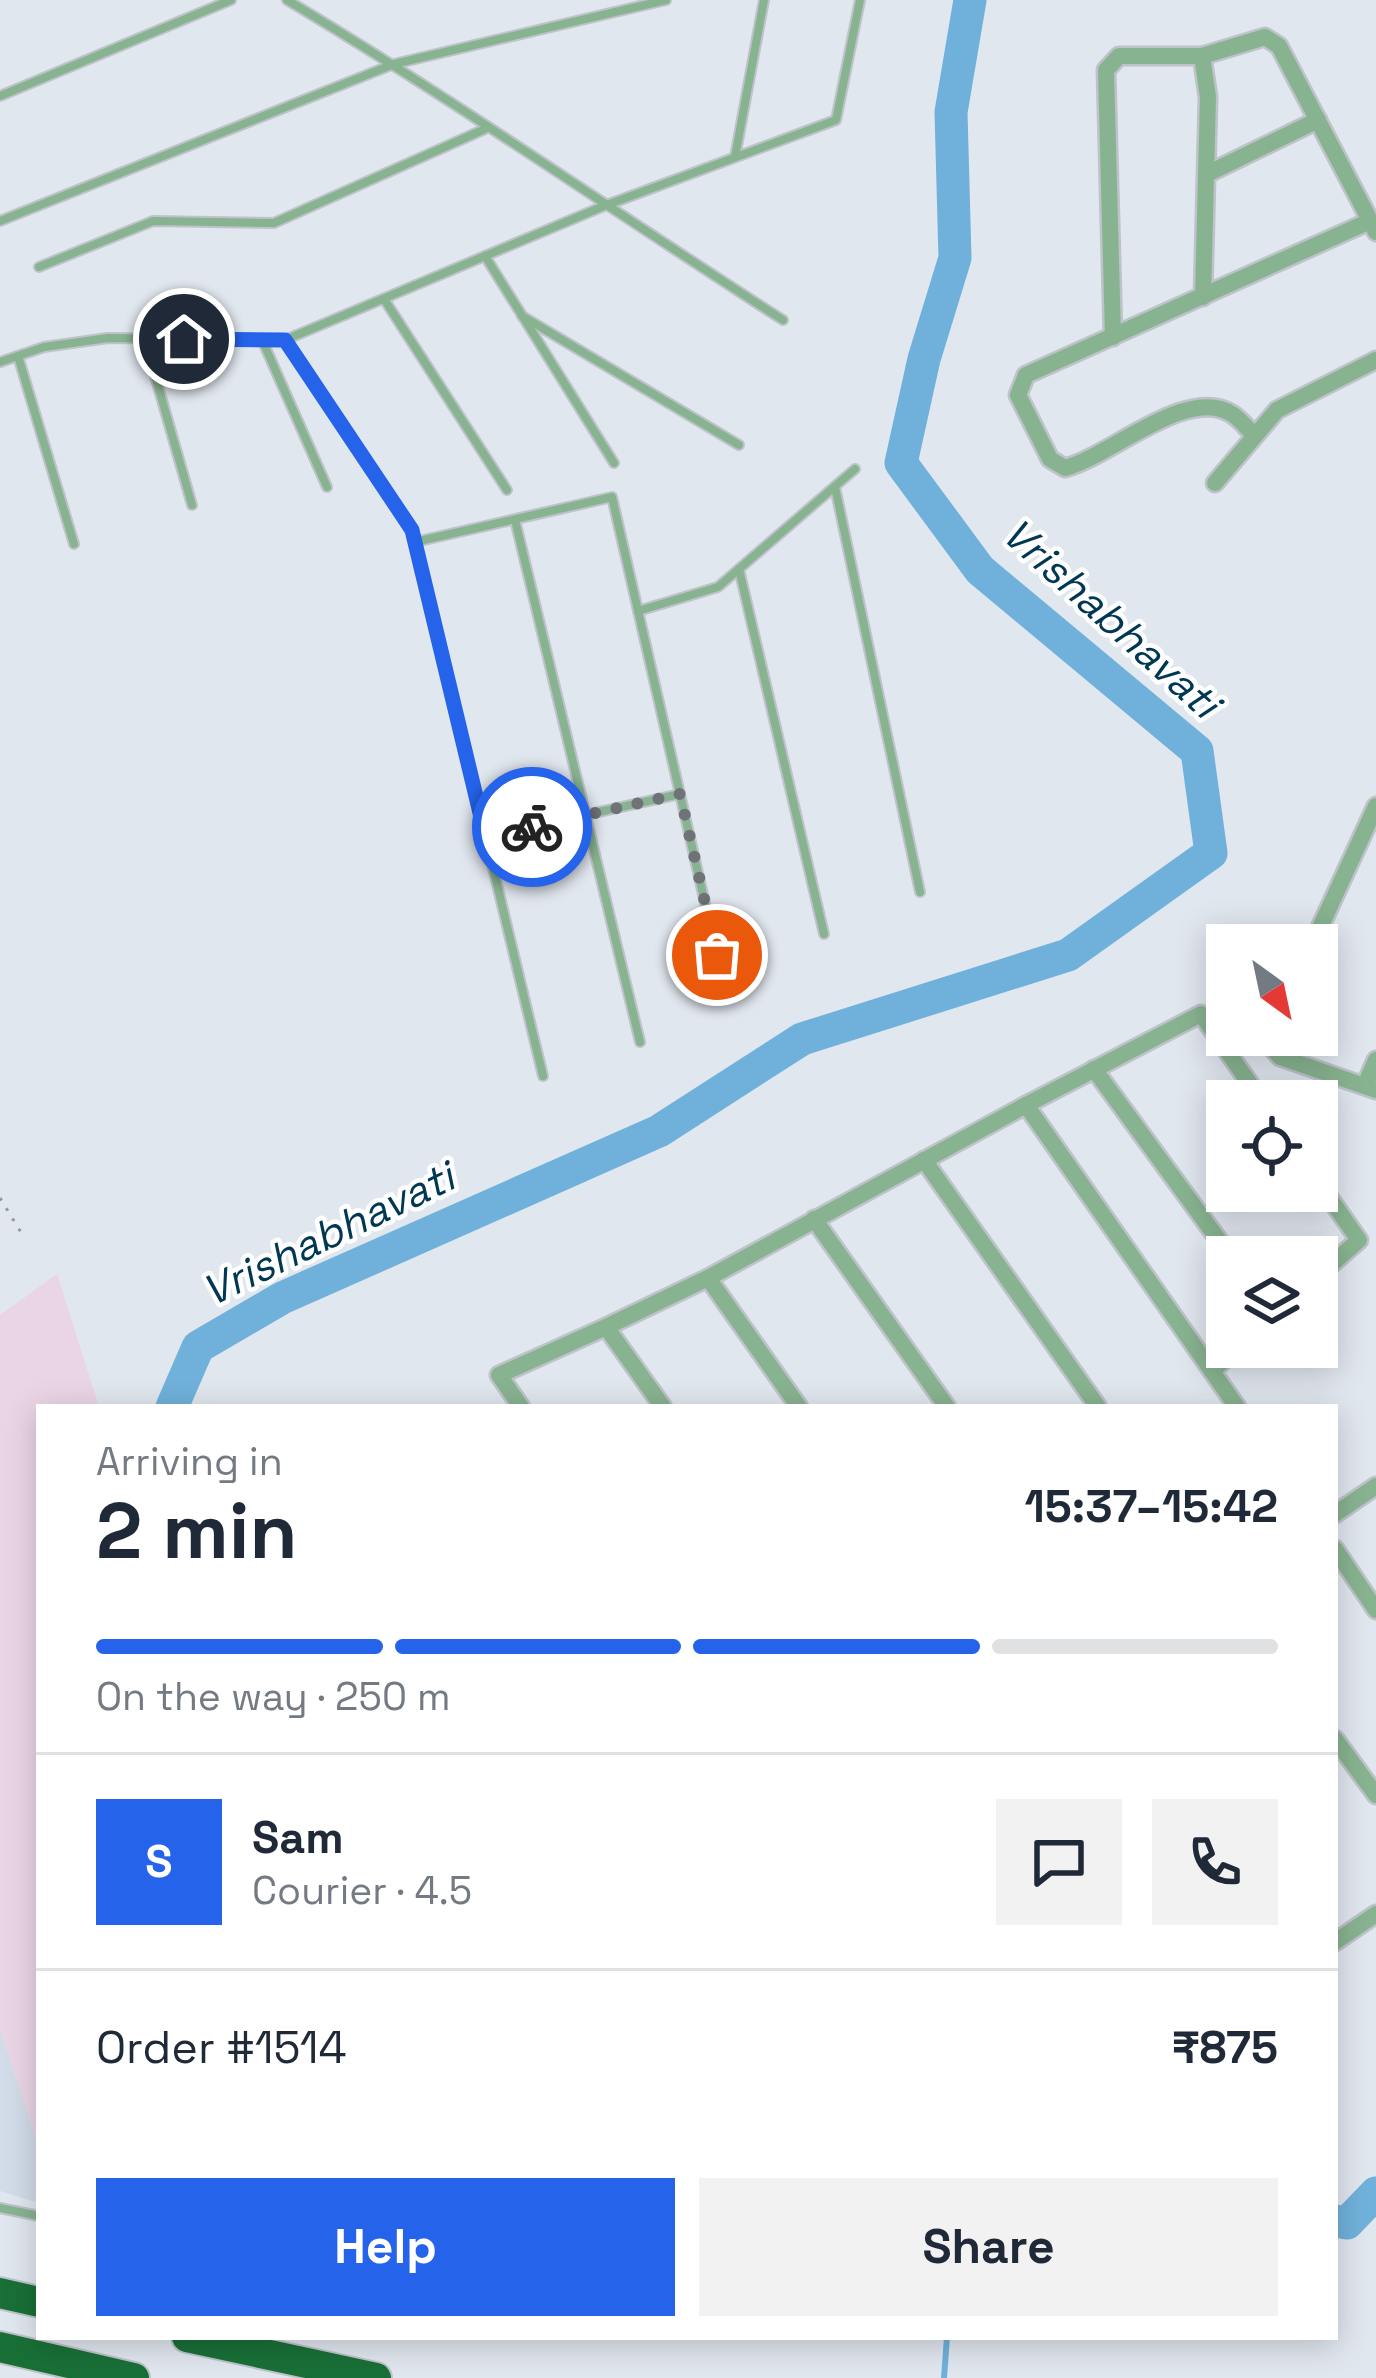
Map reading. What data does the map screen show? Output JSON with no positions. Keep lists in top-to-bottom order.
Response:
{
  "water": ["Vrishabhavati"],
  "north": "bottom right",
  "page": {
    "heading": ["2 min", "Arriving in", "15:37–15:42"],
    "panel": [
      "Sam",
      "Courier · 4.5",
      "Order #1514",
      "₹875"
    ],
    "bar": "On the way · 250 m",
    "round": "S",
    "buttons": ["Help", "Share"]
  }
}
